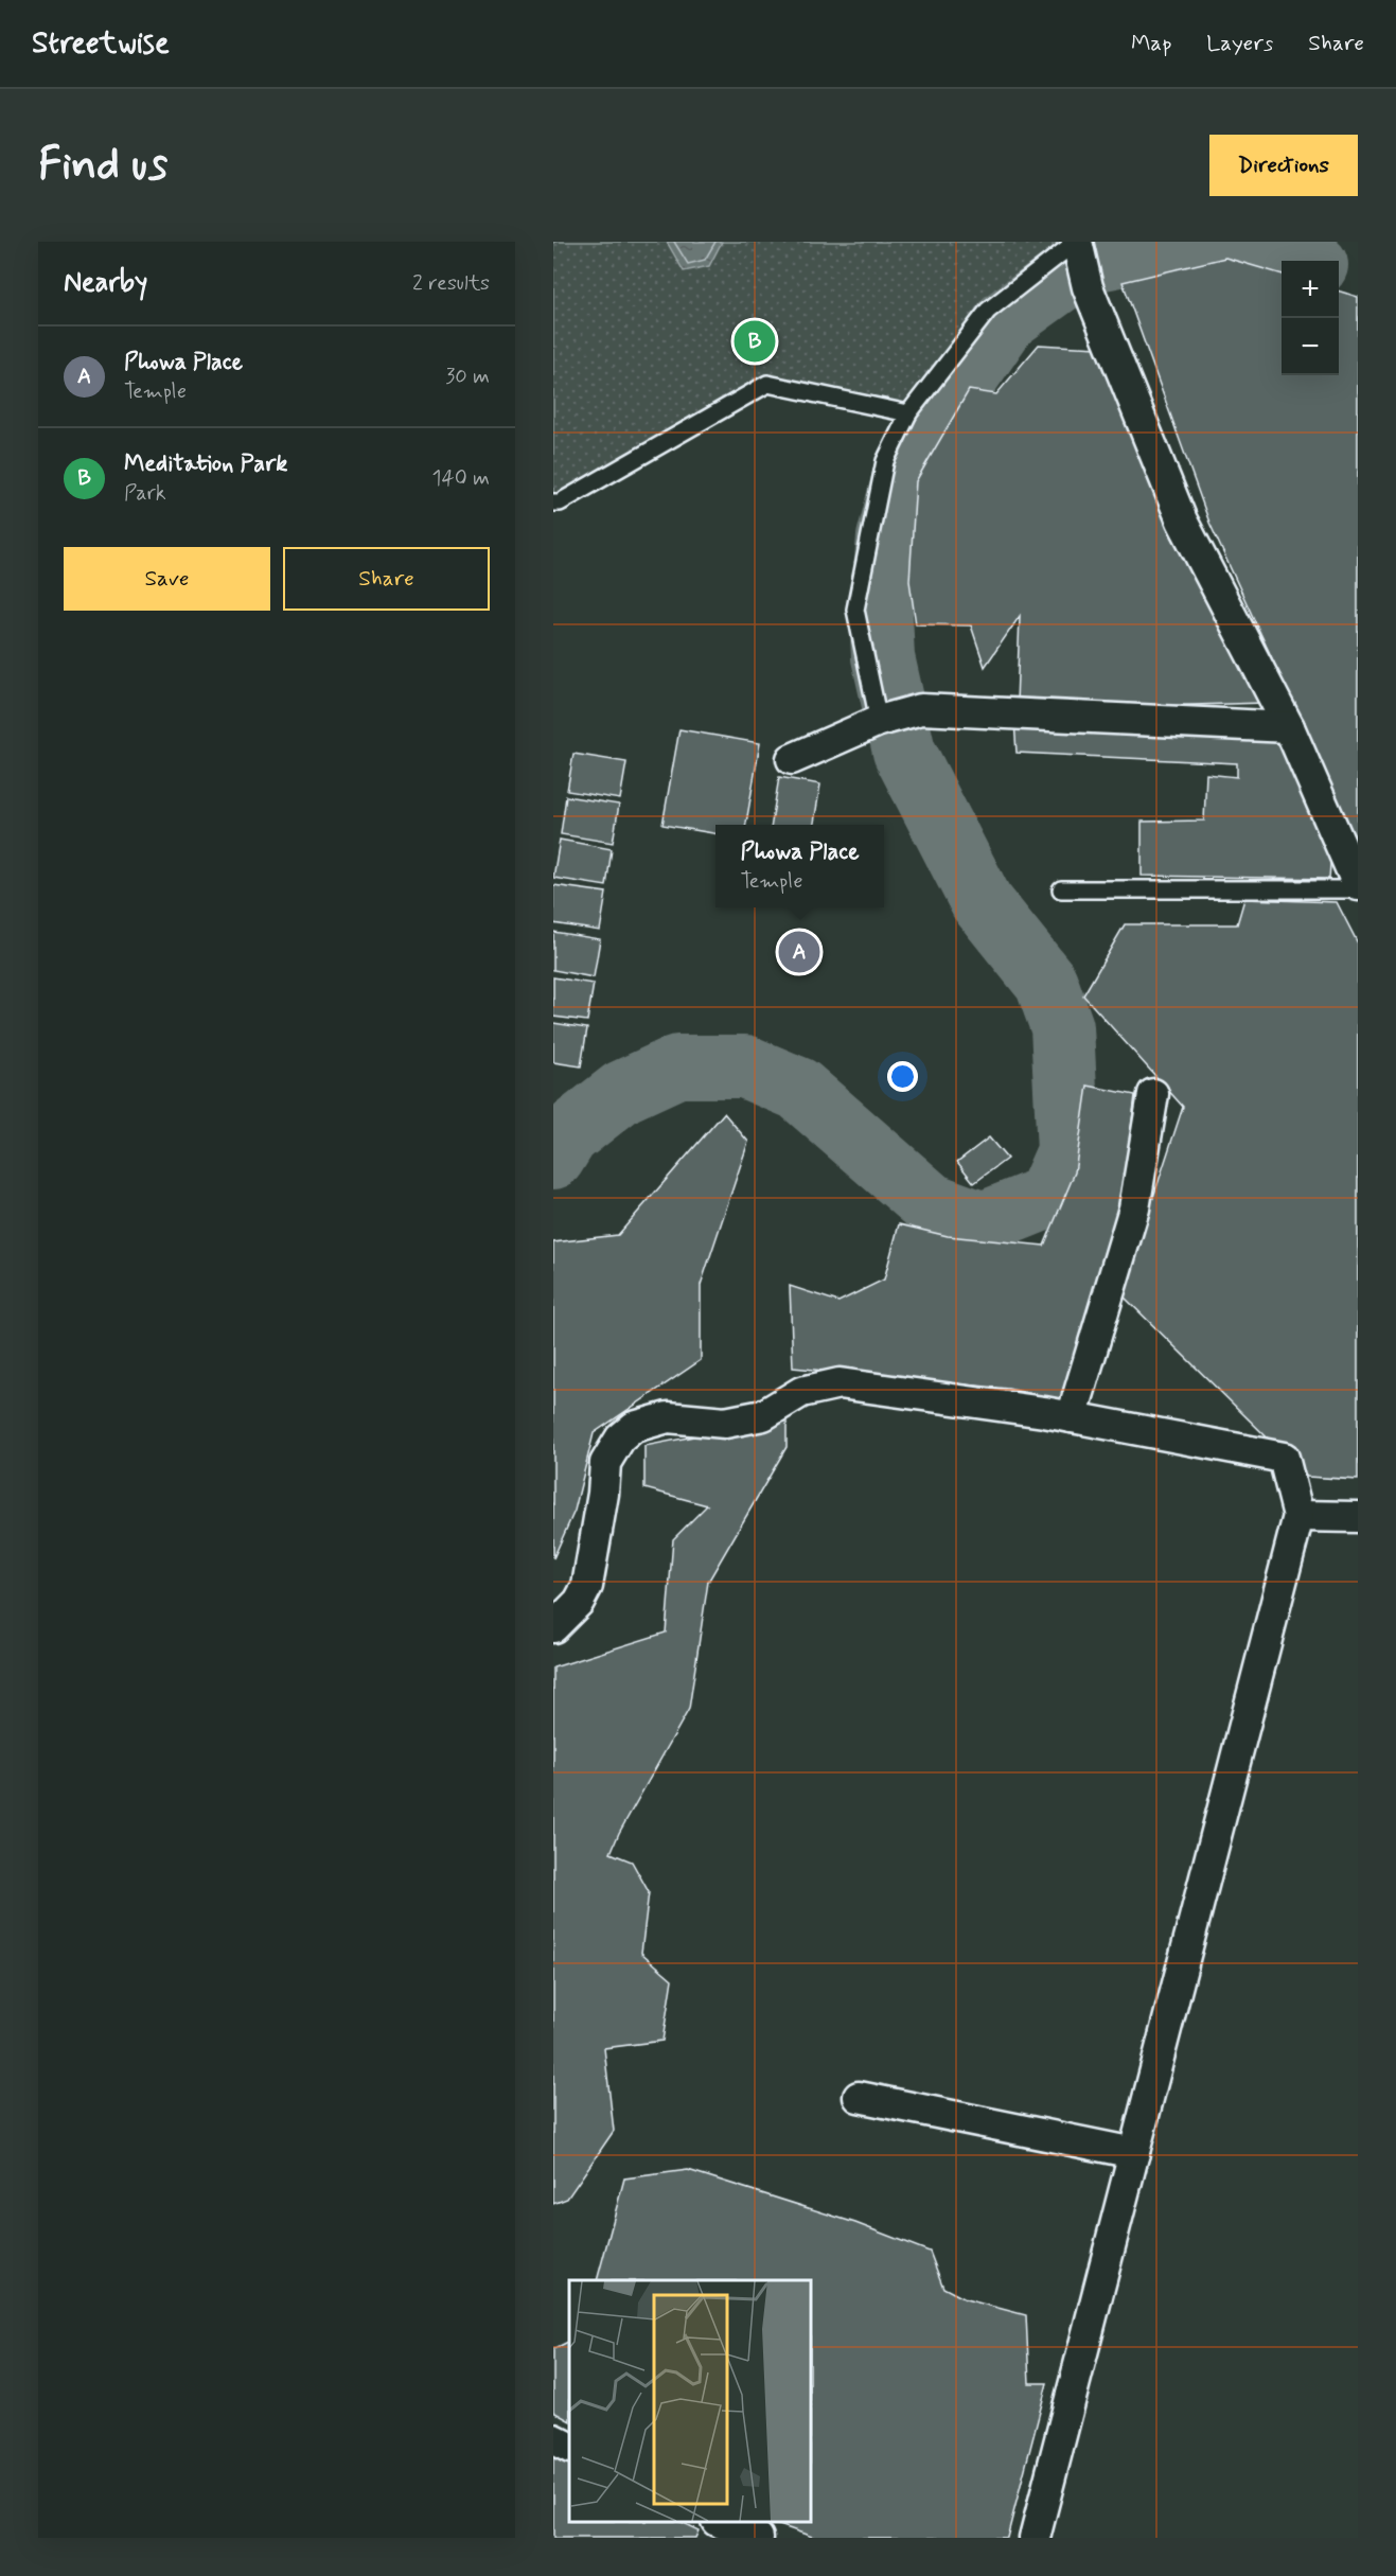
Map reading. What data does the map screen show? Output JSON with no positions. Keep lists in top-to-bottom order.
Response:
{
  "page": {
    "header": "Streetwise",
    "nav": ["Map", "Layers", "Share"],
    "buttons": [
      "Directions",
      ["Save", "Share"]
    ],
    "title": "Find us",
    "heading": ["Nearby", "2 results"],
    "map_buttons": ["+", "−"],
    "pins": ["B", "A"],
    "list": [
      {
        "mark": "A",
        "name": "Phowa Place",
        "note": "Temple",
        "value": "30 m"
      },
      {
        "mark": "B",
        "name": "Meditation Park",
        "note": "Park",
        "value": "140 m"
      }
    ],
    "popup": ["Phowa Place", "Temple"]
  }
}
